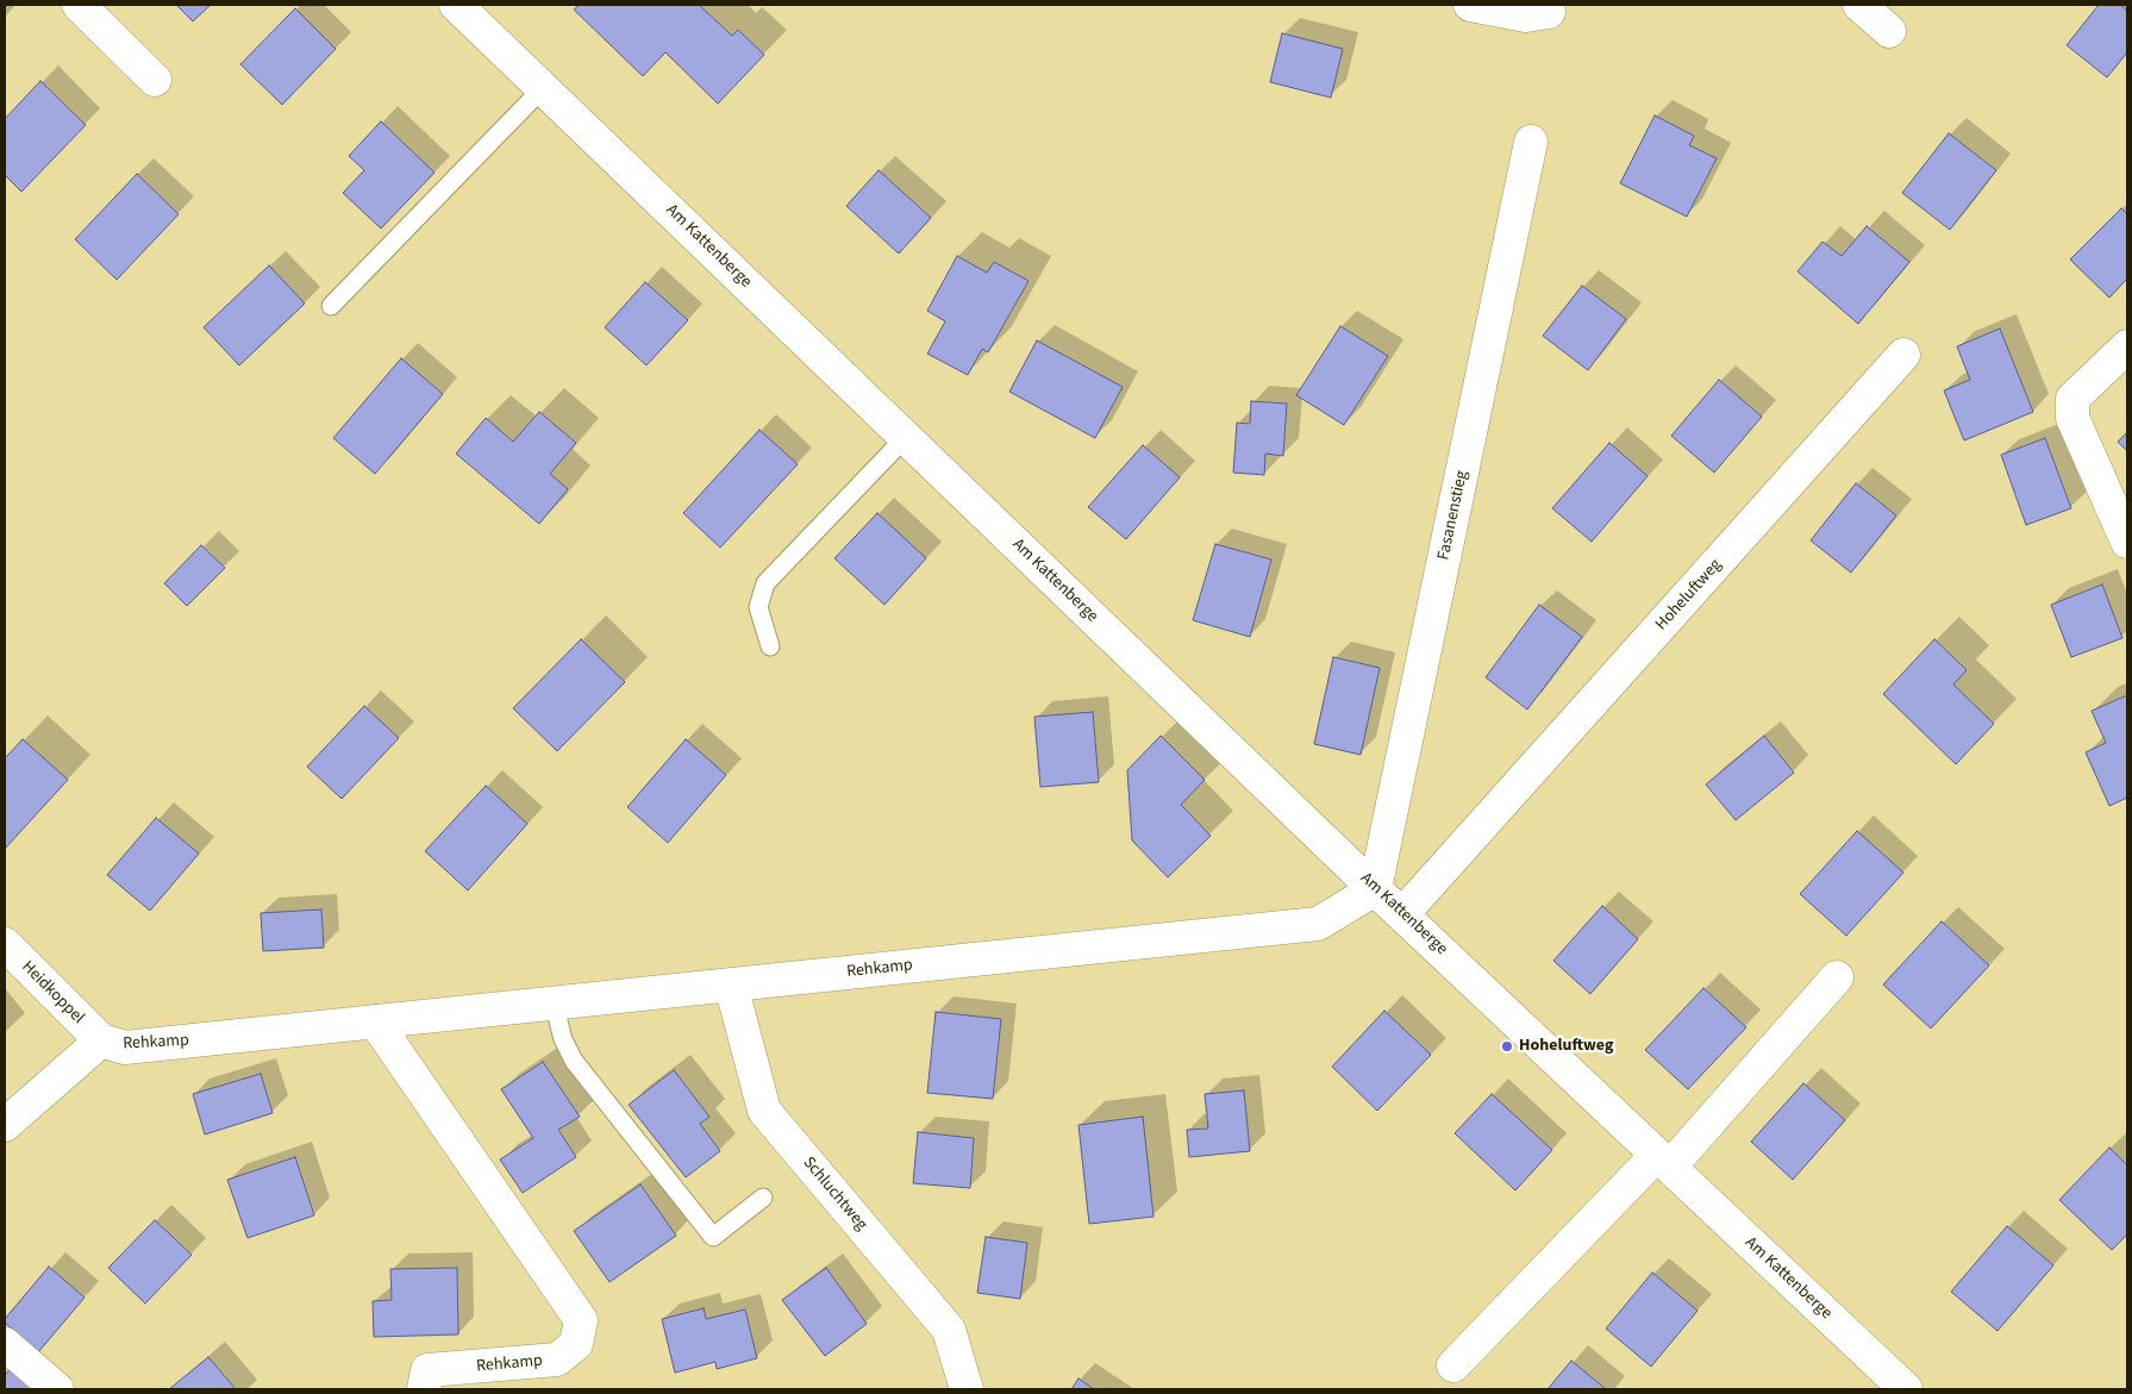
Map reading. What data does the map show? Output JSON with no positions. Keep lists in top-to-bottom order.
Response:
{
  "streets": {
    "street": [
      "Am Kattenberge",
      "Fasanenstieg",
      "Hoheluftweg",
      "Rehkamp",
      "Heidkoppel",
      "Schluchtweg"
    ]
  },
  "crossings": [
    ["Am Kattenberge", "Fasanenstieg"],
    ["Am Kattenberge", "Hoheluftweg"],
    ["Am Kattenberge", "Rehkamp"],
    ["Fasanenstieg", "Rehkamp"],
    ["Rehkamp", "Heidkoppel"],
    ["Rehkamp", "Schluchtweg"]
  ],
  "places": ["Hoheluftweg"]
}
